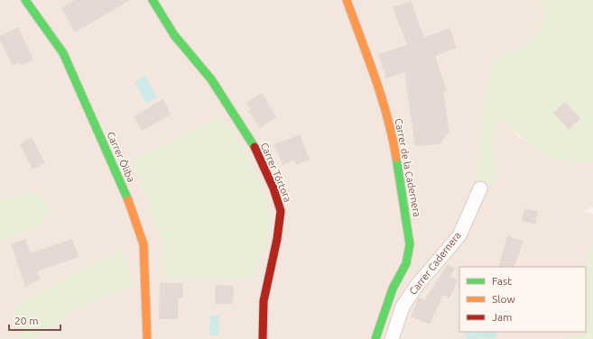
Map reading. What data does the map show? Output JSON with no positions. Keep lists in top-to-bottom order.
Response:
{
  "streets": {
    "street": [
      "Carrer Òliba",
      "Carrer de la Cadernera",
      "Carrer Tórtora",
      "Carrer Cadernera"
    ]
  },
  "legend": ["Fast", "Slow", "Jam"],
  "scale_bar": "20 m"
}
